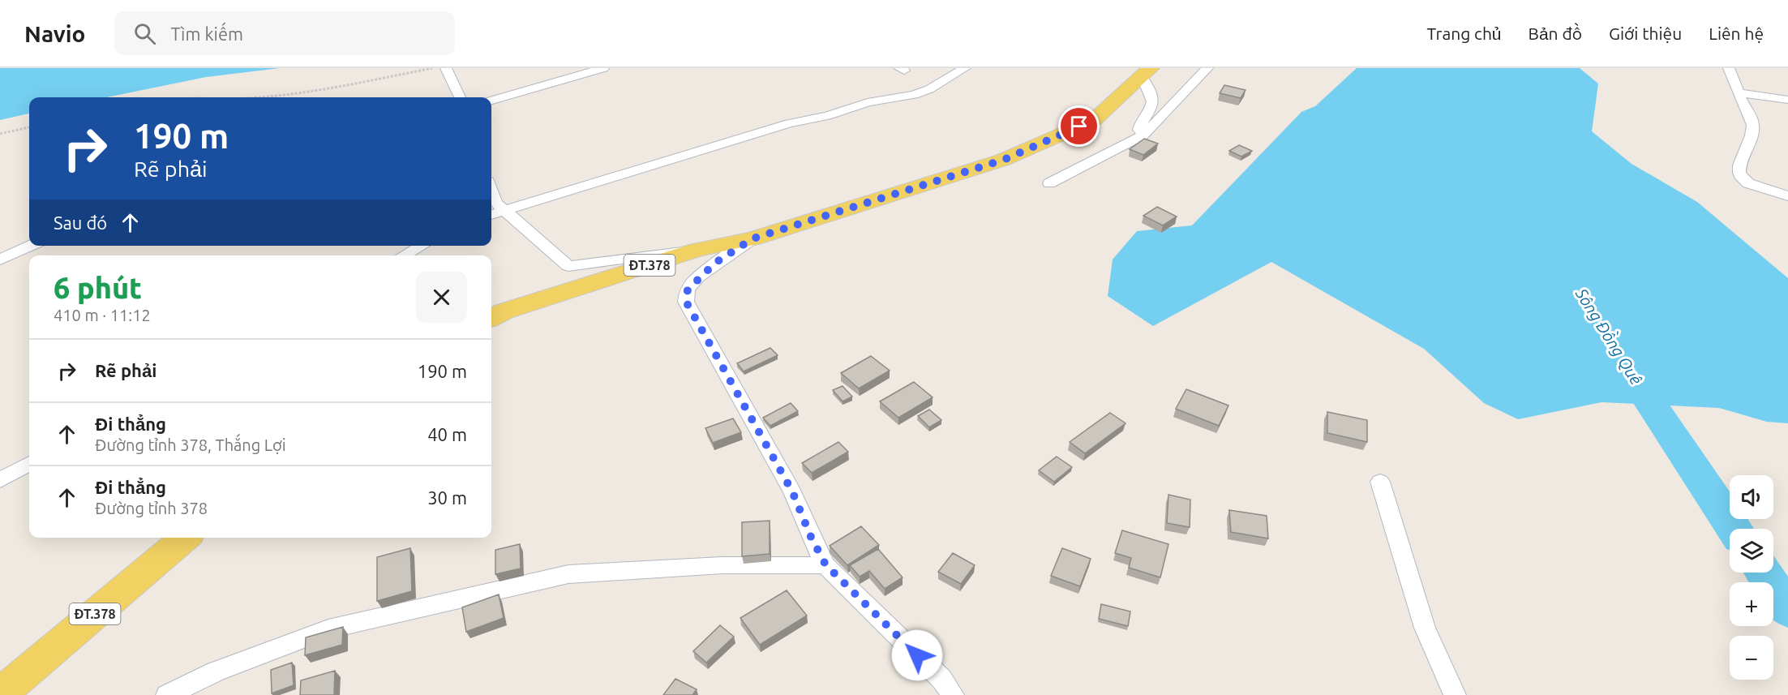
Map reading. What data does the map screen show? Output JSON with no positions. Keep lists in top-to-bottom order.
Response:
{
  "streets": {
    "main road": ["ĐT.378"]
  },
  "water": ["Sông Đồng Quê"],
  "page": {
    "header": "Navio",
    "search": "Tìm kiếm",
    "nav": [
      "Trang chủ",
      "Bản đồ",
      "Giới thiệu",
      "Liên hệ"
    ],
    "turn": ["190 m", "Rẽ phải"],
    "then": "Sau đó",
    "heading": ["6 phút", "410 m · 11:12"],
    "list": [
      {
        "name": "Rẽ phải",
        "value": "190 m"
      },
      {
        "name": "Đi thẳng",
        "note": "Đường tỉnh 378, Thắng Lợi",
        "value": "40 m"
      },
      {
        "name": "Đi thẳng",
        "note": "Đường tỉnh 378",
        "value": "30 m"
      }
    ],
    "map_buttons": ["+", "−"]
  }
}
